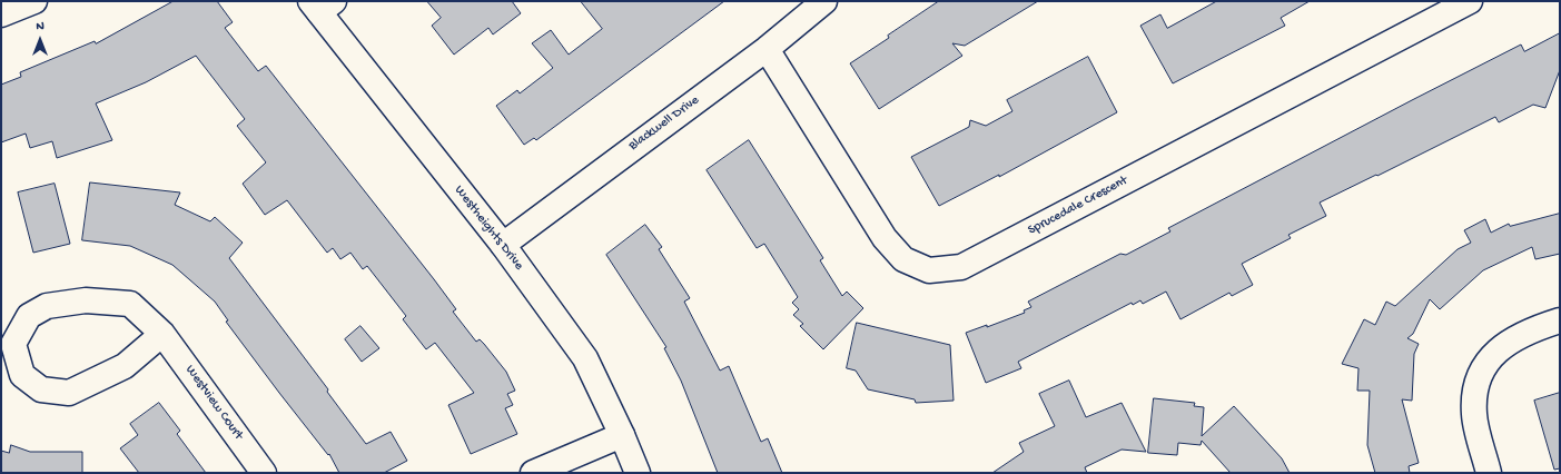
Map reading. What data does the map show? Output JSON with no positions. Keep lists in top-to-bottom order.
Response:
{
  "streets": {
    "street": [
      "Blackwell Drive",
      "Sprucedale Crescent",
      "Westheights Drive",
      "Westview Court"
    ]
  },
  "crossings": [
    ["Blackwell Drive", "Sprucedale Crescent"],
    ["Blackwell Drive", "Westheights Drive"]
  ],
  "north": "top"
}
